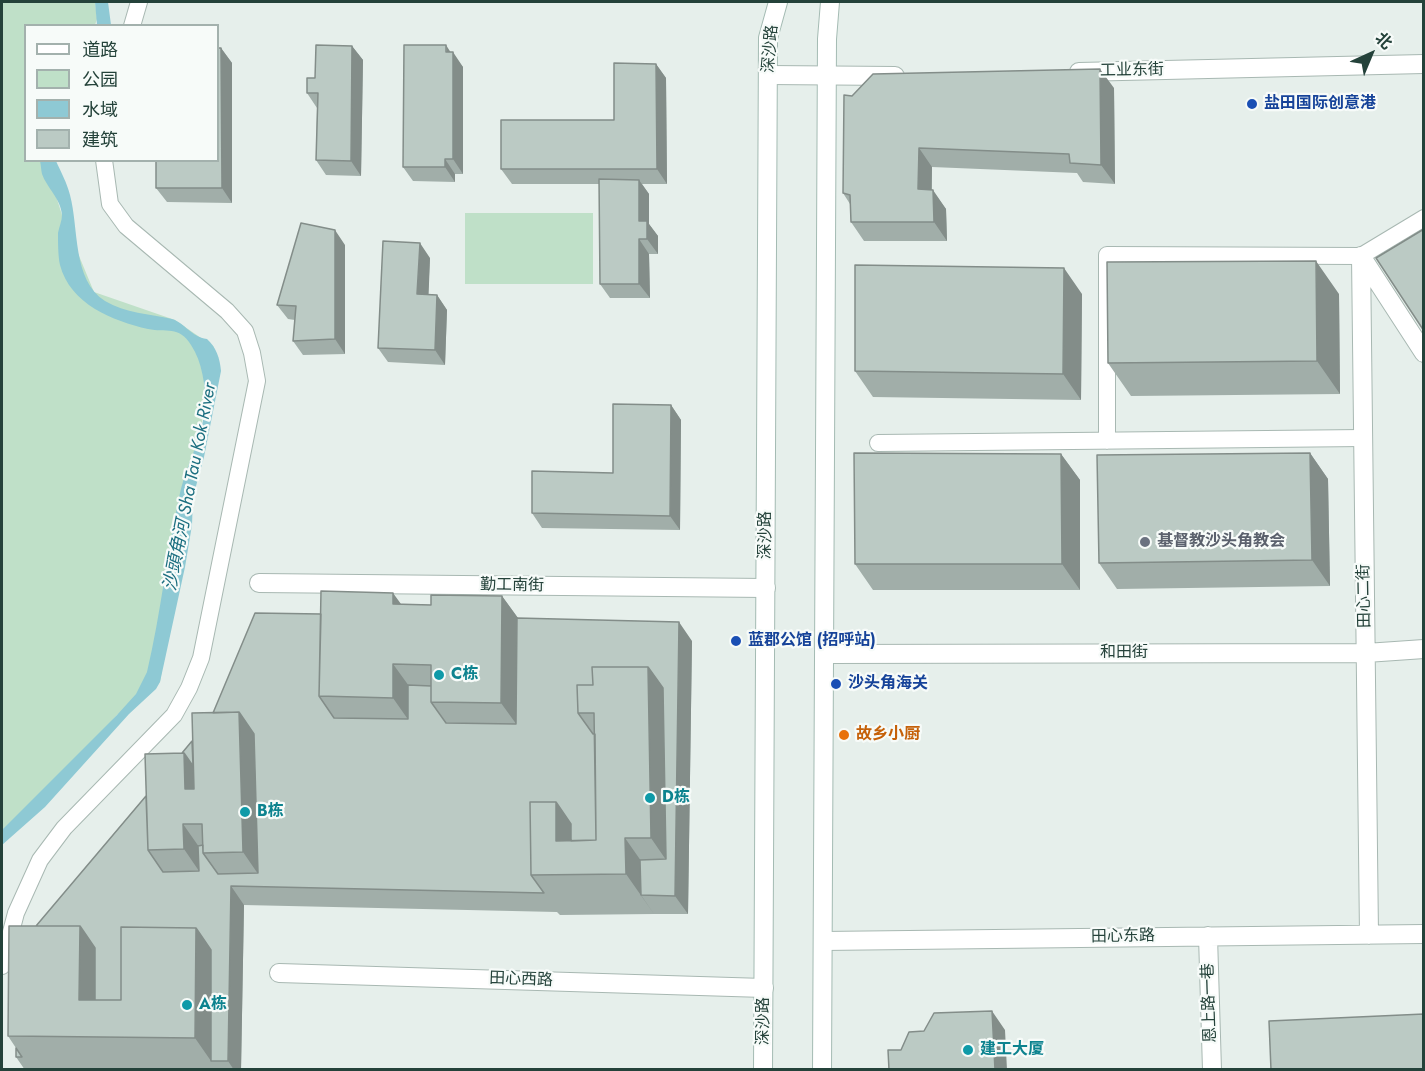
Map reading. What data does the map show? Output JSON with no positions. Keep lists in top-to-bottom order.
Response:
{
  "streets": {
    "street": [
      "深沙路",
      "工业东街",
      "勤工南街",
      "田心二街",
      "和田街",
      "田心东路",
      "田心西路",
      "恩上路一巷"
    ]
  },
  "crossings": [
    ["深沙路", "勤工南街"],
    ["深沙路", "田心西路"],
    ["田心二街", "和田街"],
    ["田心二街", "田心东路"],
    ["田心东路", "恩上路一巷"]
  ],
  "water": ["沙頭角河 Sha Tau Kok River"],
  "places": [
    "盐田国际创意港",
    "基督教沙头角教会",
    "蓝郡公馆 (招呼站)",
    "C栋",
    "沙头角海关",
    "故乡小厨",
    "D栋",
    "B栋",
    "A栋",
    "建工大厦"
  ],
  "legend": [
    "道路",
    "公园",
    "水域",
    "建筑"
  ],
  "north": "top right"
}
